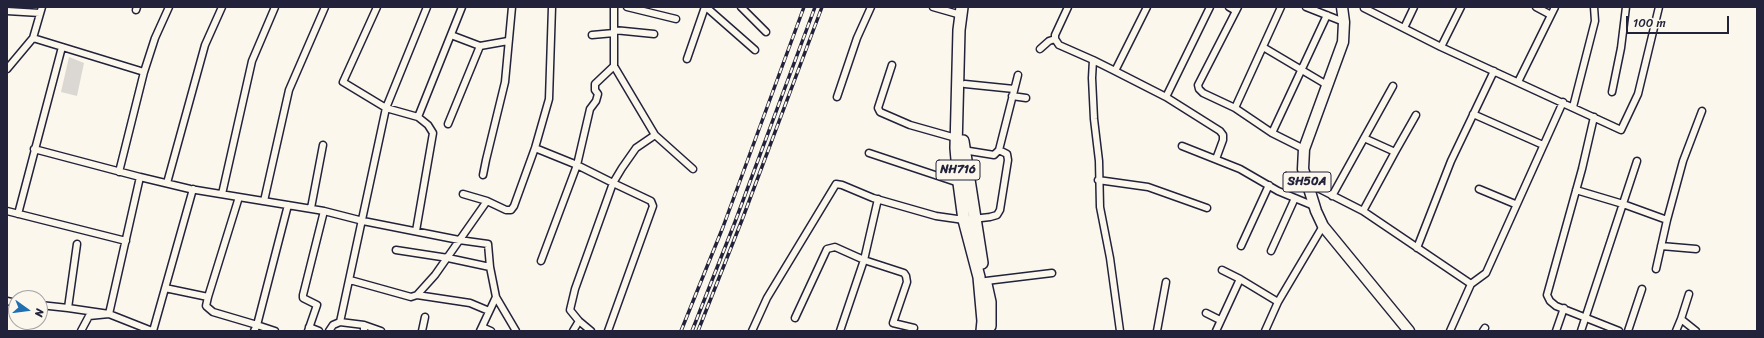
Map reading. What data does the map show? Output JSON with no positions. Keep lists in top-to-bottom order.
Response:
{
  "streets": {
    "highway": ["NH716"],
    "main road": ["SH50A"]
  },
  "scale_bar": "100 m",
  "north": "right"
}
